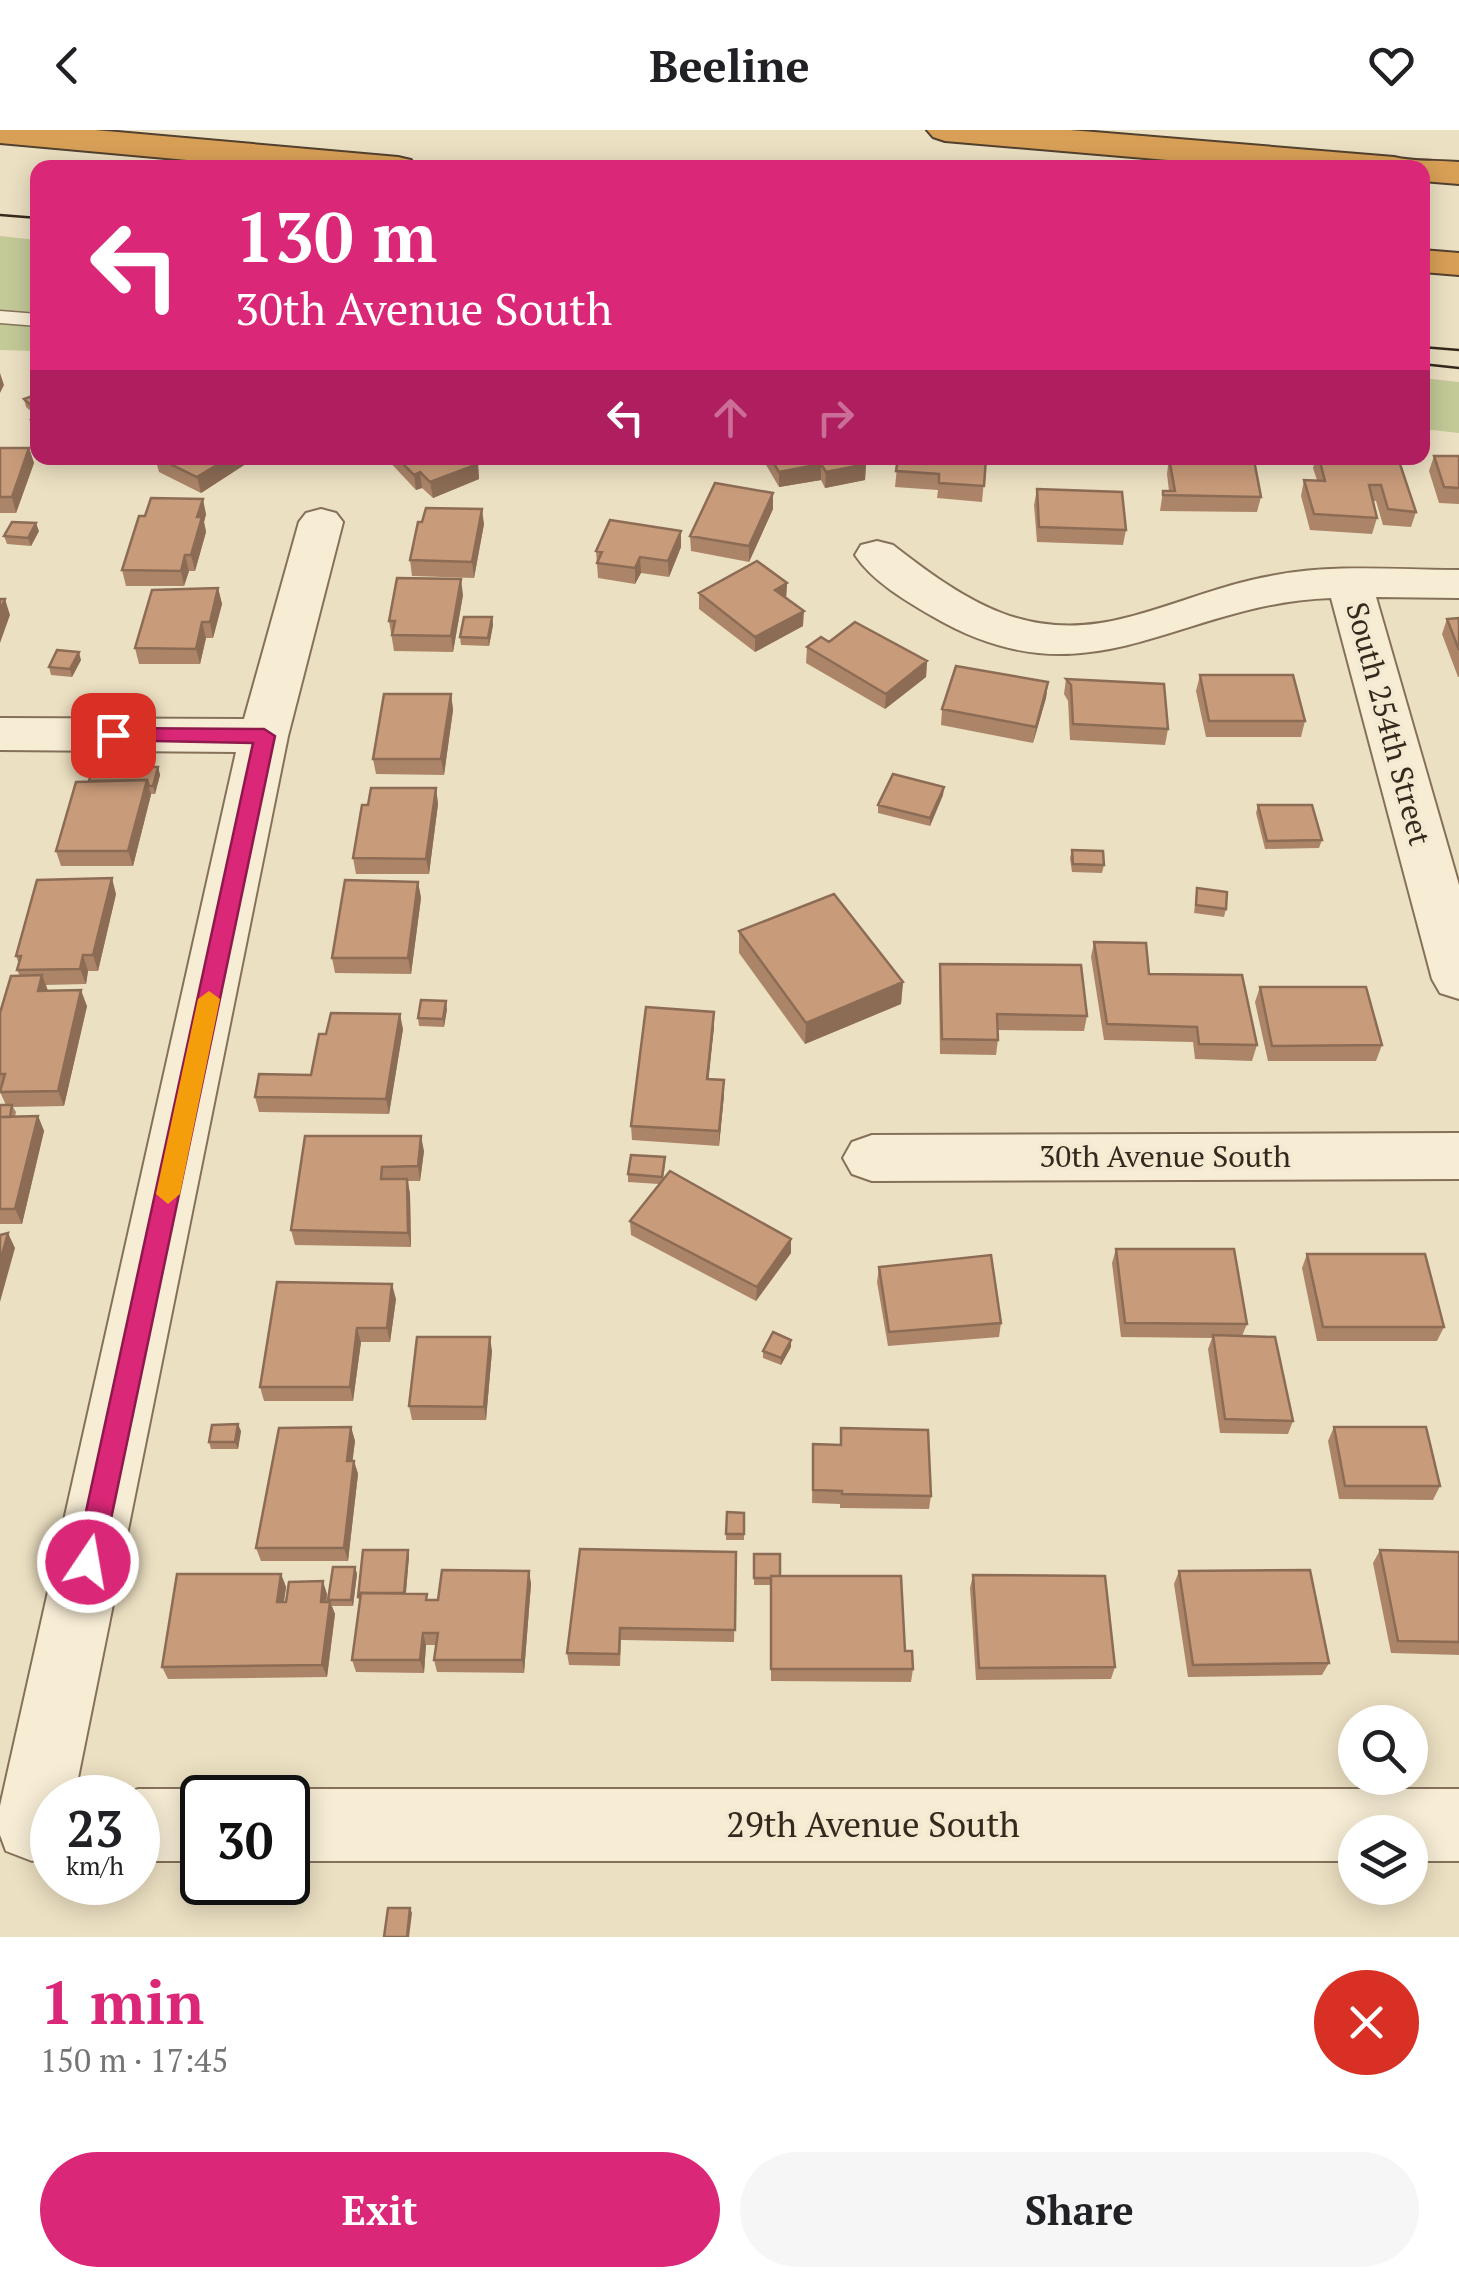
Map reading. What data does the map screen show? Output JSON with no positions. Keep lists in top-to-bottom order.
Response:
{
  "streets": {
    "street": ["South 254th Street", "30th Avenue South", "29th Avenue South"]
  },
  "page": {
    "header": "Beeline",
    "turn": ["130 m", "30th Avenue South"],
    "speed": "23 km/h",
    "limit": "30",
    "heading": ["1 min", "150 m · 17:45"],
    "buttons": ["Exit", "Share"]
  }
}
